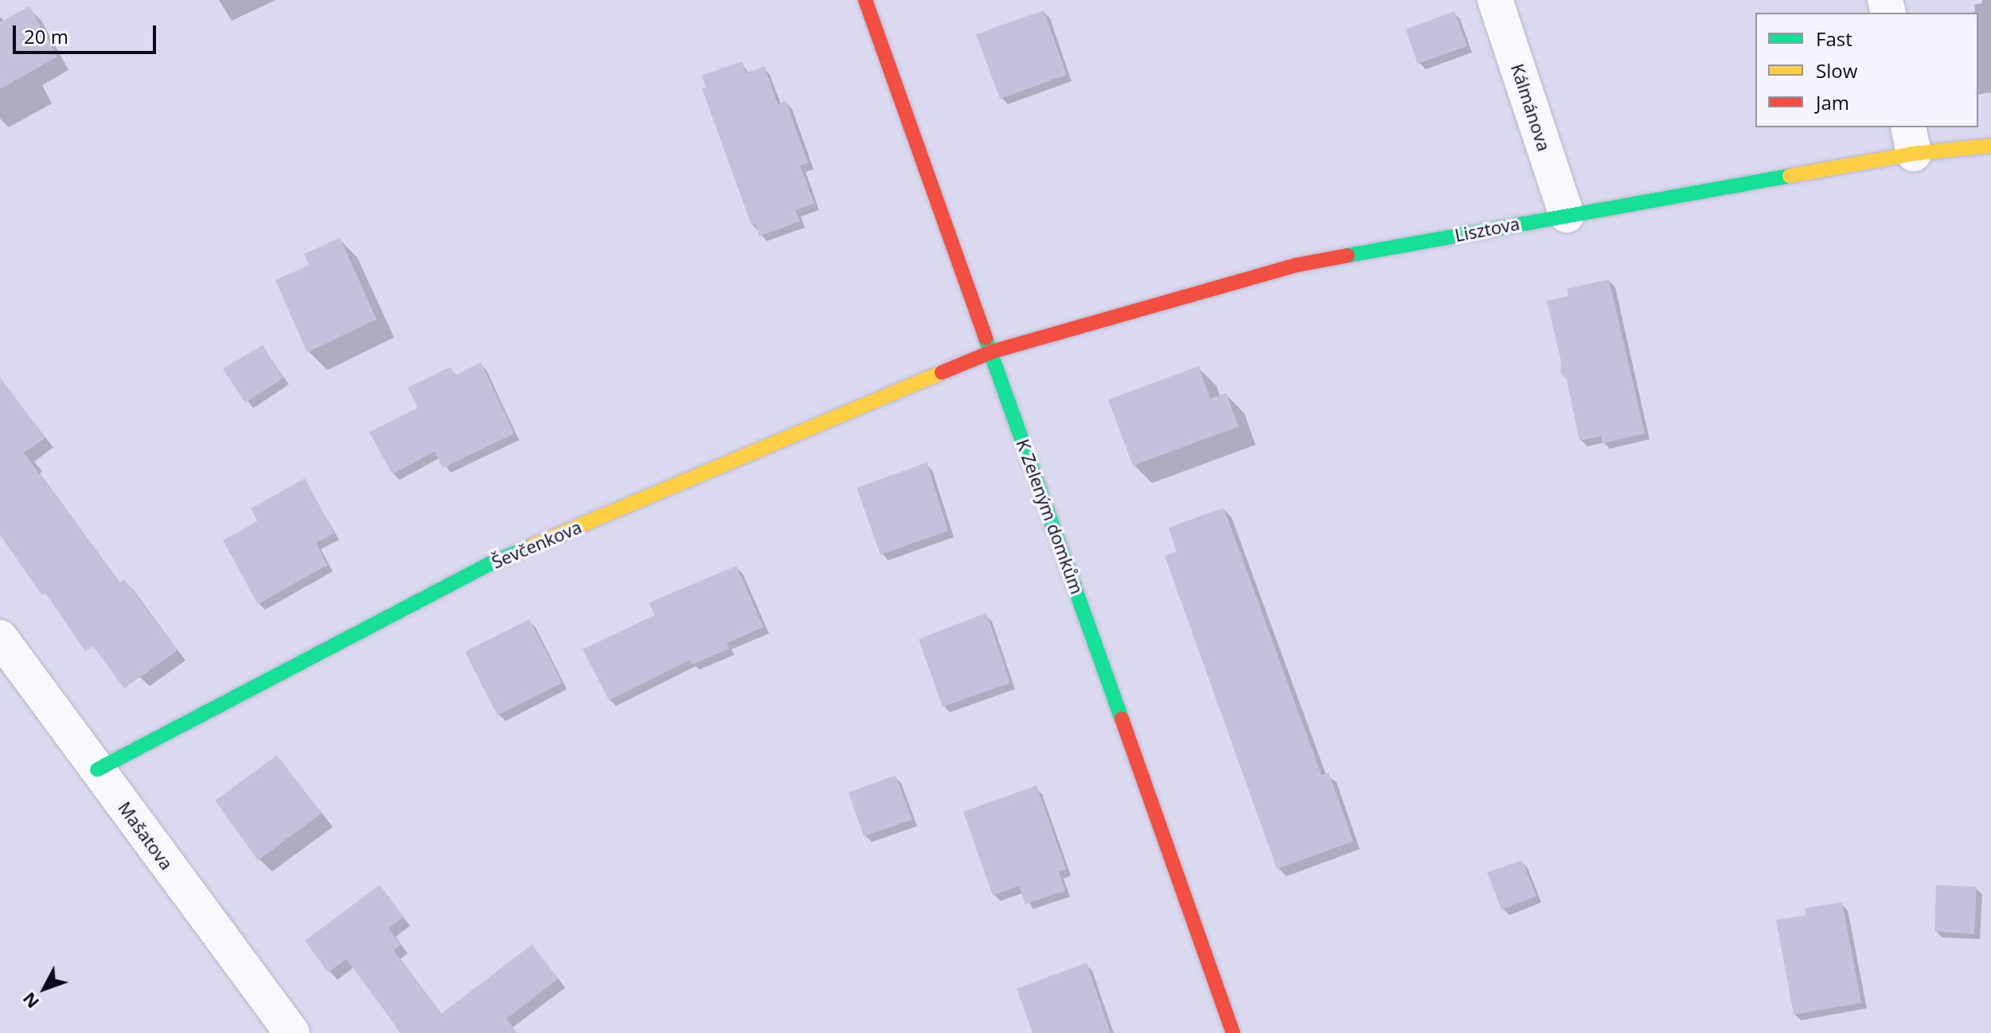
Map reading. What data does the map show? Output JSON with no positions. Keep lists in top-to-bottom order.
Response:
{
  "streets": {
    "street": [
      "Kálmánova",
      "Lisztova",
      "K Zeleným domkům",
      "Ševčenkova",
      "Mašatova"
    ]
  },
  "crossings": [
    ["Kálmánova", "Lisztova"],
    ["Lisztova", "K Zeleným domkům"],
    ["Lisztova", "Ševčenkova"],
    ["K Zeleným domkům", "Ševčenkova"],
    ["Ševčenkova", "Mašatova"]
  ],
  "legend": ["Fast", "Slow", "Jam"],
  "scale_bar": "20 m",
  "north": "bottom left"
}
